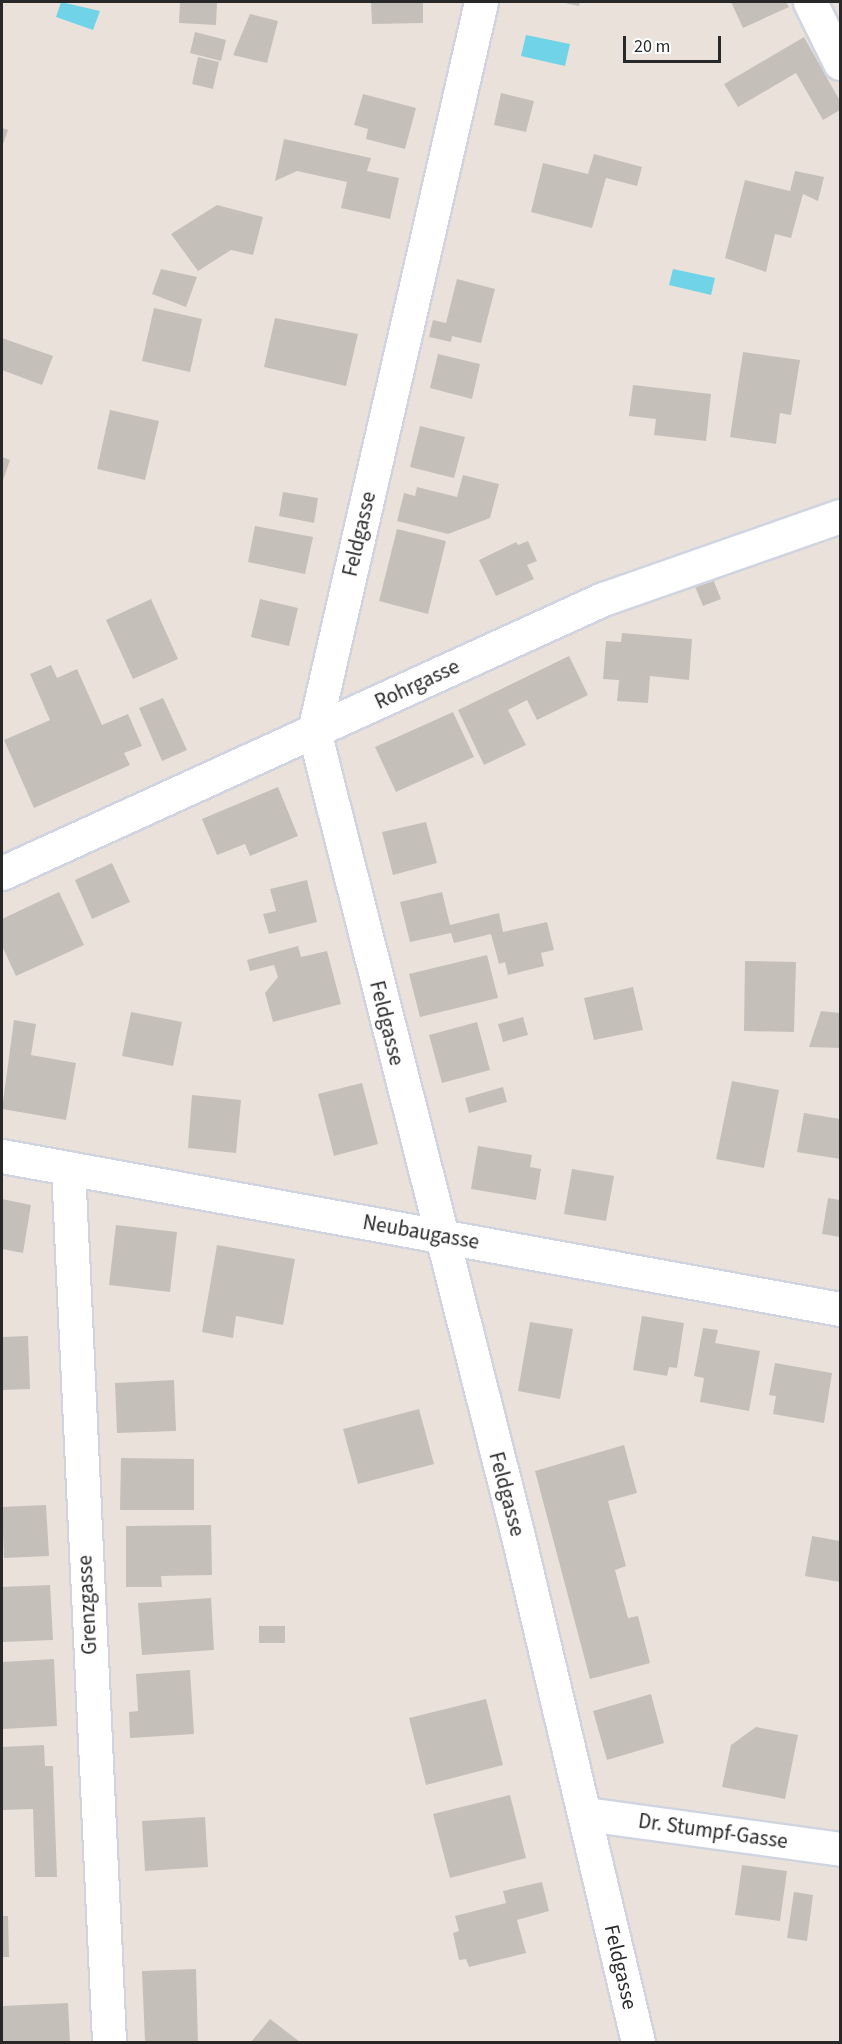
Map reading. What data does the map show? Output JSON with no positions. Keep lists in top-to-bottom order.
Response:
{
  "streets": {
    "street": [
      "Feldgasse",
      "Rohrgasse",
      "Neubaugasse",
      "Grenzgasse",
      "Dr. Stumpf-Gasse"
    ]
  },
  "crossings": [
    ["Feldgasse", "Rohrgasse"],
    ["Feldgasse", "Neubaugasse"],
    ["Feldgasse", "Dr. Stumpf-Gasse"],
    ["Neubaugasse", "Grenzgasse"]
  ],
  "scale_bar": "20 m"
}
